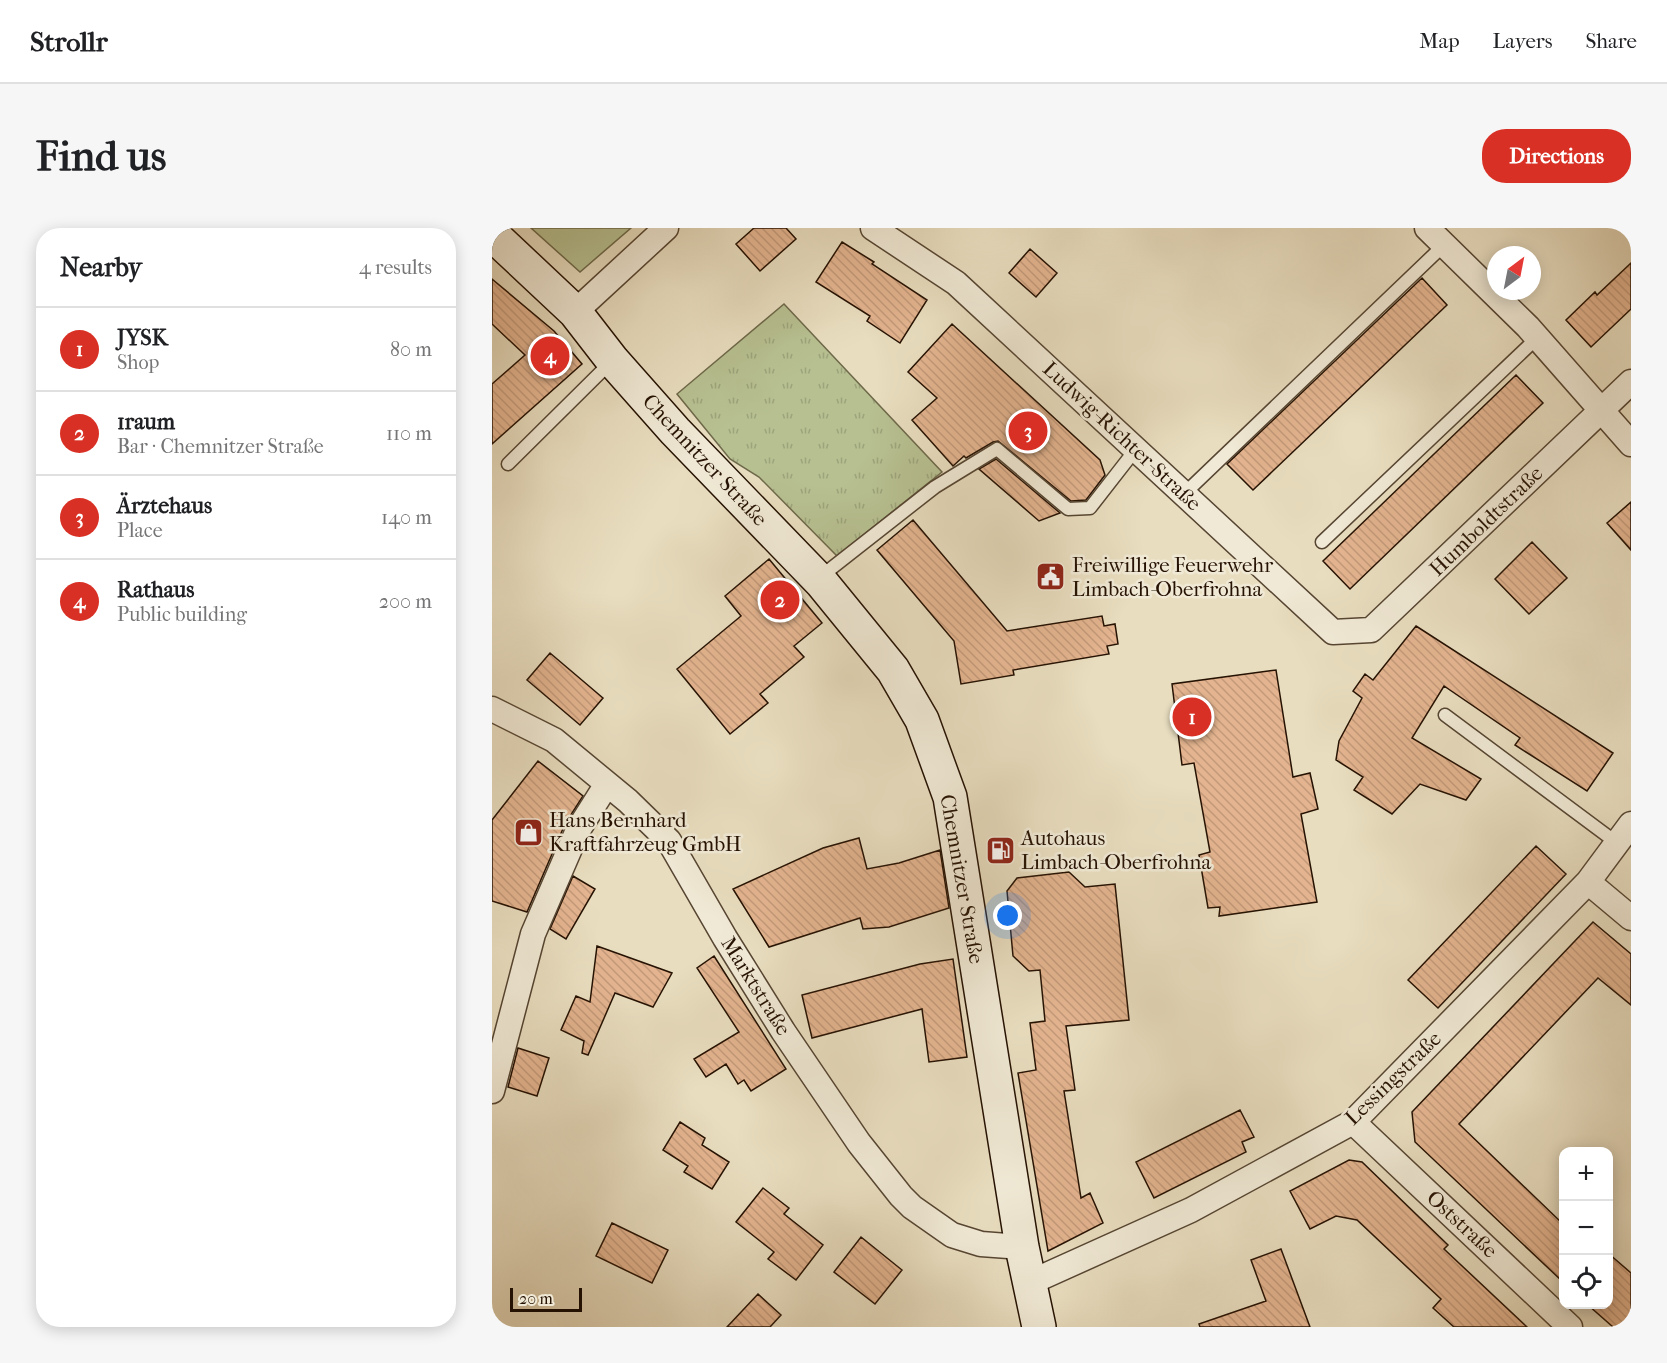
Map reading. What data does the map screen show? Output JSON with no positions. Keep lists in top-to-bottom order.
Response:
{
  "streets": {
    "street": [
      "Ludwig-Richter-Straße",
      "Chemnitzer Straße",
      "Humboldtstraße",
      "Marktstraße",
      "Lessingstraße",
      "Oststraße"
    ]
  },
  "crossings": [
    ["Ludwig-Richter-Straße", "Humboldtstraße"],
    ["Chemnitzer Straße", "Marktstraße"],
    ["Chemnitzer Straße", "Lessingstraße"],
    ["Lessingstraße", "Oststraße"]
  ],
  "places": {
    "public building": ["Freiwillige Feuerwehr Limbach-Oberfrohna"],
    "shop": ["Hans Bernhard Kraftfahrzeug GmbH"],
    "fuel station": ["Autohaus Limbach-Oberfrohna"]
  },
  "scale_bar": "20 m",
  "north": "top right",
  "page": {
    "header": "Strollr",
    "nav": ["Map", "Layers", "Share"],
    "buttons": "Directions",
    "title": "Find us",
    "heading": ["Nearby", "4 results"],
    "list": [
      {
        "mark": "1",
        "name": "JYSK",
        "note": "Shop",
        "value": "80 m"
      },
      {
        "mark": "2",
        "name": "1raum",
        "note": "Bar · Chemnitzer Straße",
        "value": "110 m"
      },
      {
        "mark": "3",
        "name": "Ärztehaus",
        "note": "Place",
        "value": "140 m"
      },
      {
        "mark": "4",
        "name": "Rathaus",
        "note": "Public building",
        "value": "200 m"
      }
    ],
    "pins": [
      "4",
      "3",
      "2",
      "1"
    ],
    "map_buttons": ["+", "−"],
    "scale": "20 m"
  }
}
